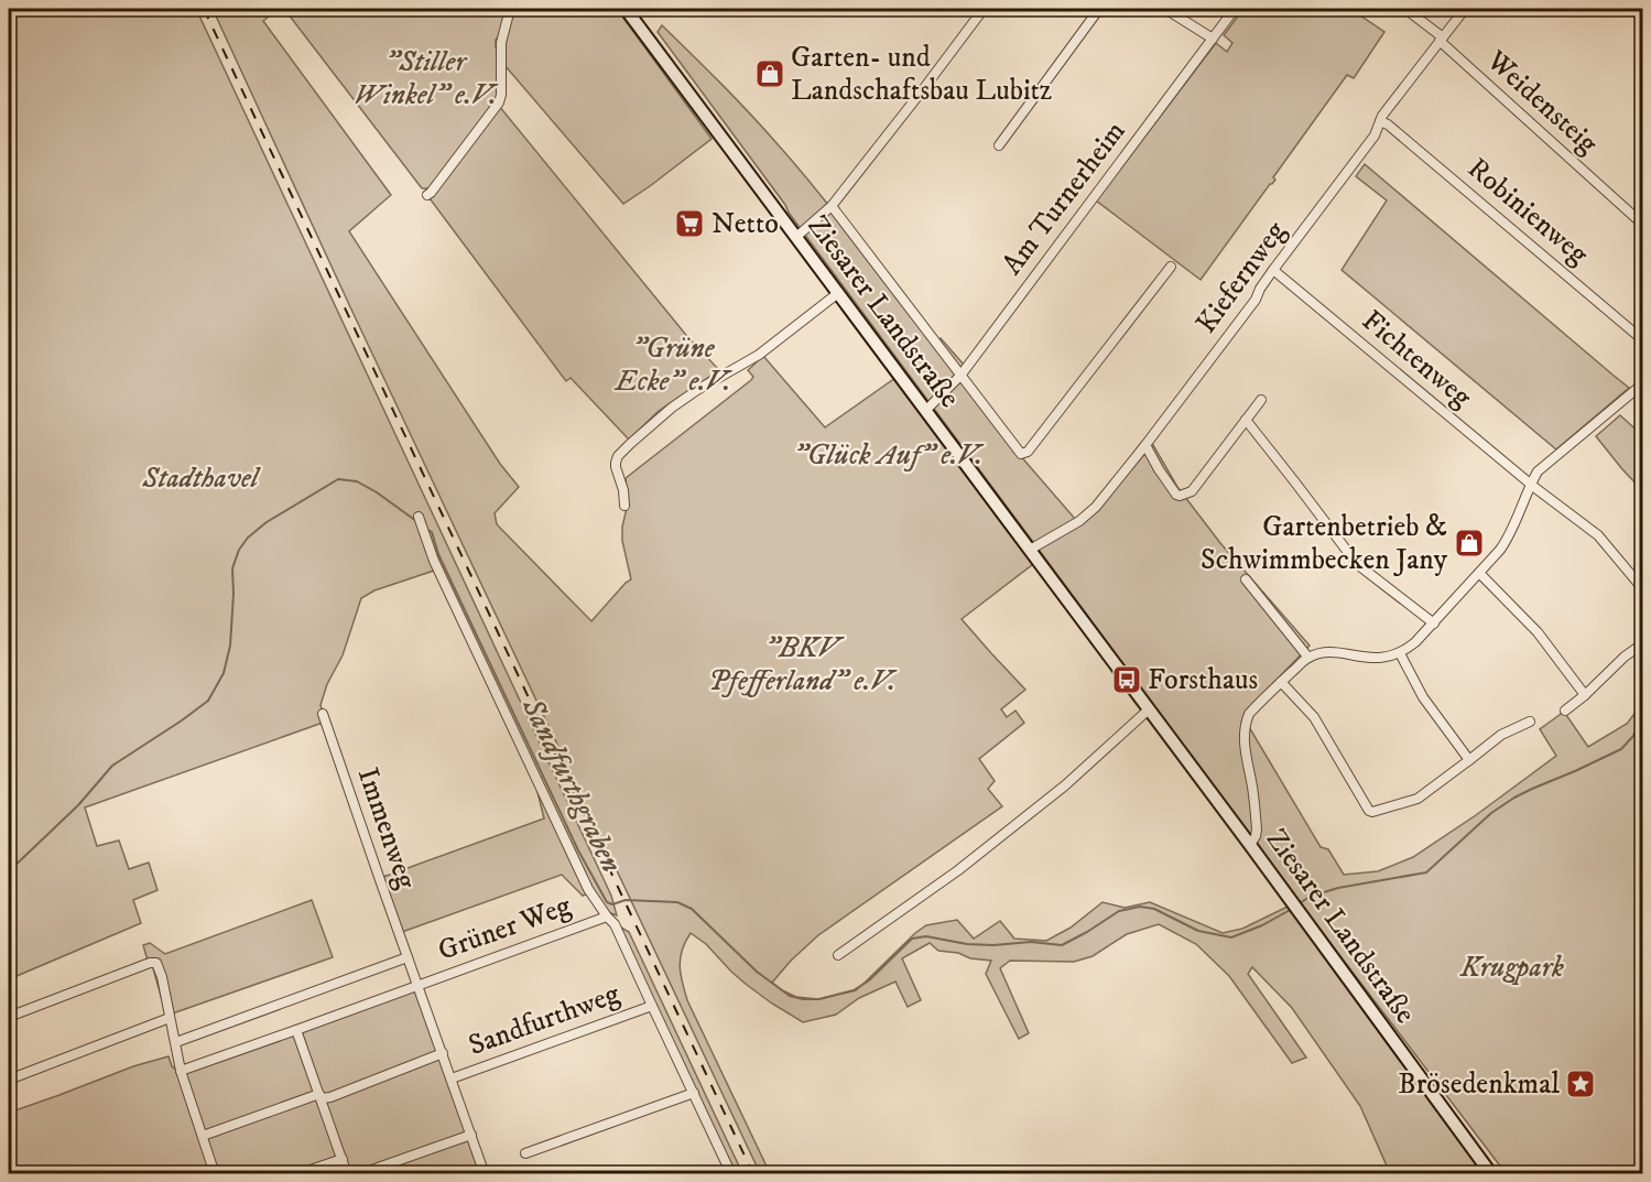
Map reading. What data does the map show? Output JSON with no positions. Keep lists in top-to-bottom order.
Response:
{
  "streets": {
    "main road": ["Ziesarer Landstraße"],
    "street": [
      "Weidensteig",
      "Am Turnerheim",
      "Robinienweg",
      "Kiefernweg",
      "Fichtenweg",
      "Immenweg",
      "Grüner Weg",
      "Sandfurthweg"
    ]
  },
  "crossings": [
    ["Weidensteig", "Kiefernweg"],
    ["Am Turnerheim", "Ziesarer Landstraße"],
    ["Robinienweg", "Kiefernweg"],
    ["Kiefernweg", "Ziesarer Landstraße"],
    ["Kiefernweg", "Fichtenweg"],
    ["Immenweg", "Grüner Weg"],
    ["Immenweg", "Sandfurthweg"],
    ["Grüner Weg", "Sandfurthweg"]
  ],
  "water": ["Sandfurthgraben"],
  "parks": [
    "\"Stiller Winkel\" e.V.",
    "\"Grüne Ecke\" e.V.",
    "\"Glück Auf\" e.V.",
    "Stadthavel",
    "\"BKV Pfefferland\" e.V.",
    "Krugpark"
  ],
  "places": {
    "shop": ["Garten- und Landschaftsbau Lubitz", "Gartenbetrieb & Schwimmbecken Jany"],
    "supermarket": ["Netto"],
    "bus stop": ["Forsthaus"],
    "place": ["Brösedenkmal"]
  }
}
